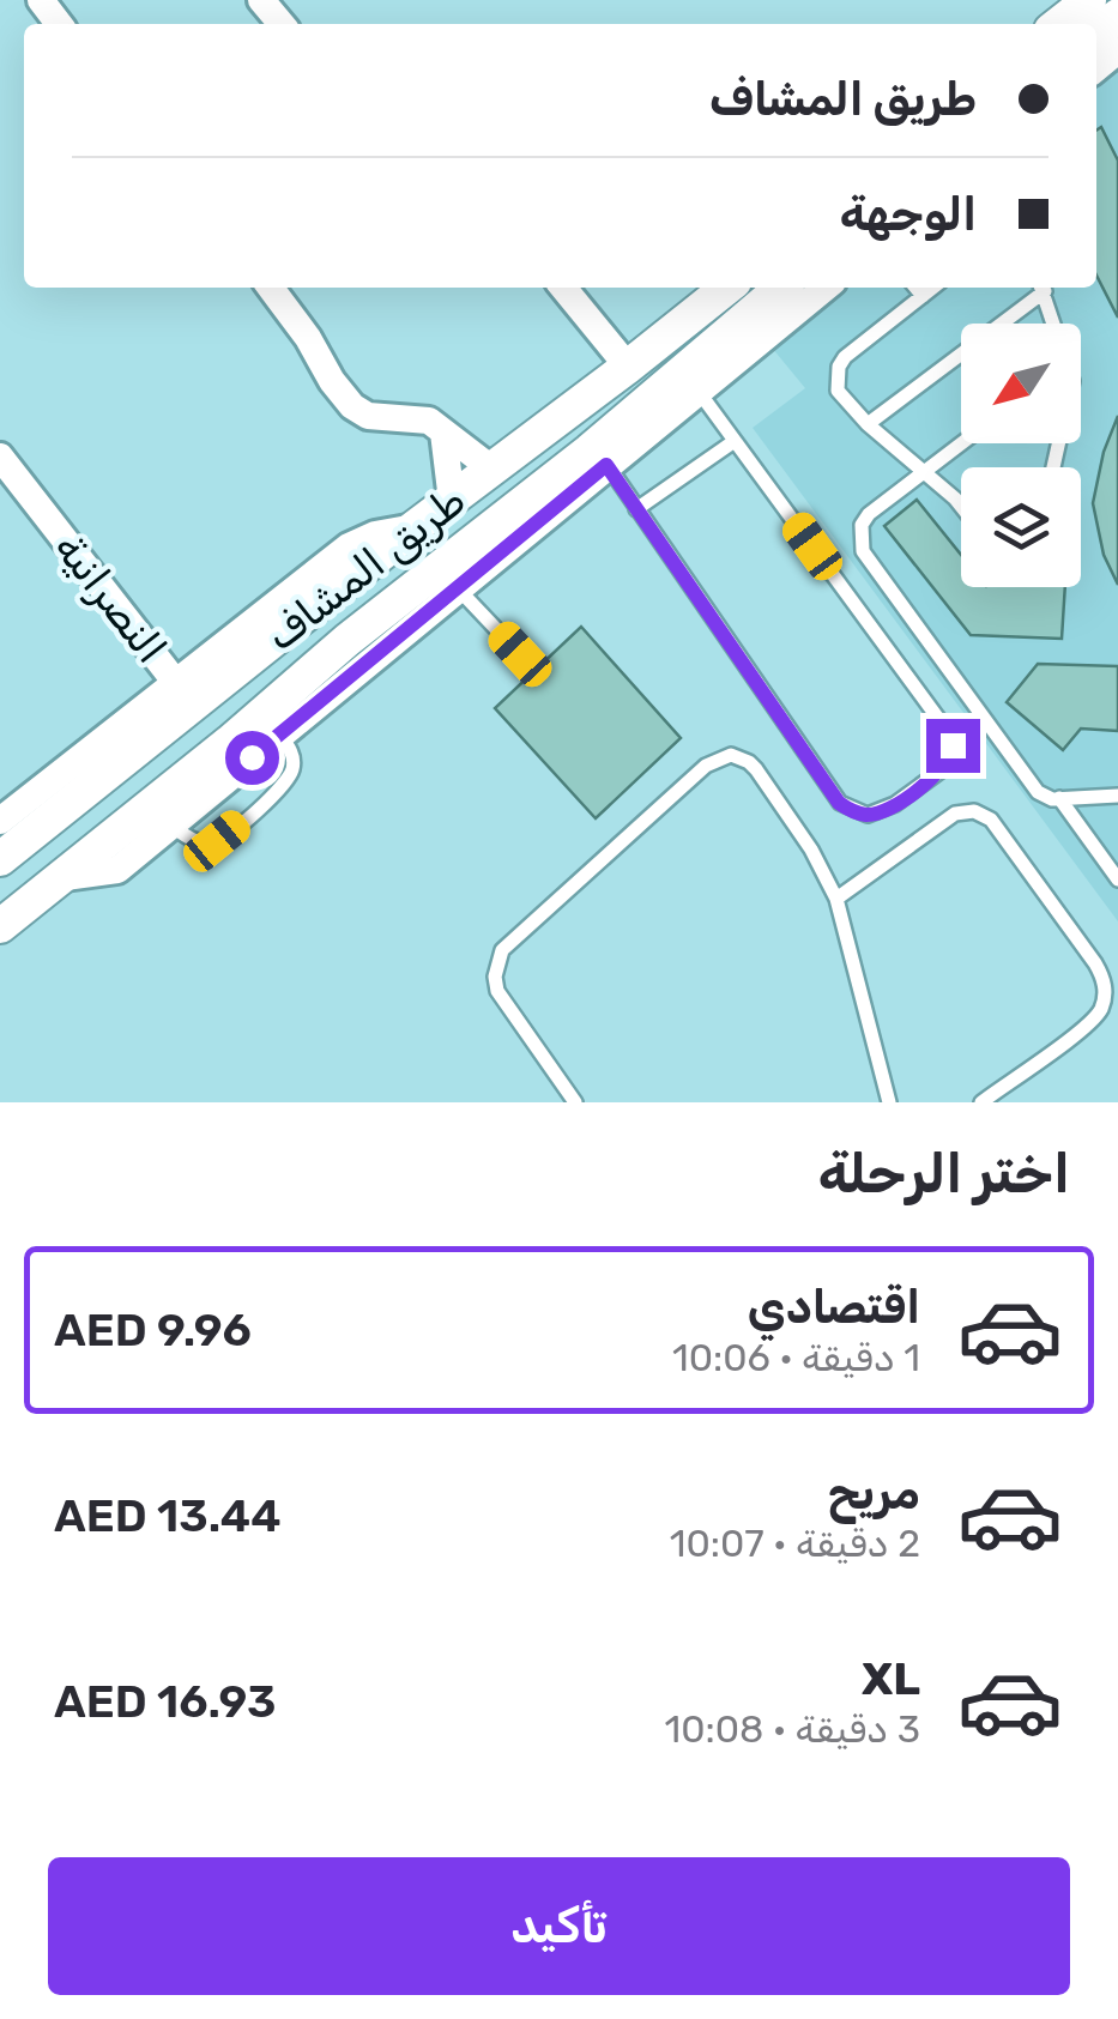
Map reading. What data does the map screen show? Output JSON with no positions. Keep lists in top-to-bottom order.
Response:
{
  "streets": {
    "street": ["طريق المشاف", "النصرانية"]
  },
  "north": "bottom left",
  "page": {
    "banner": ["طريق المشاف", "الوجهة"],
    "heading": "اختر الرحلة",
    "list": [
      {
        "name": "اقتصادي",
        "note": "1 دقيقة · 10:06",
        "value": "AED 9.96"
      },
      {
        "name": "مريح",
        "note": "2 دقيقة · 10:07",
        "value": "AED 13.44"
      },
      {
        "name": "XL",
        "note": "3 دقيقة · 10:08",
        "value": "AED 16.93"
      }
    ],
    "buttons": "تأكيد"
  }
}
